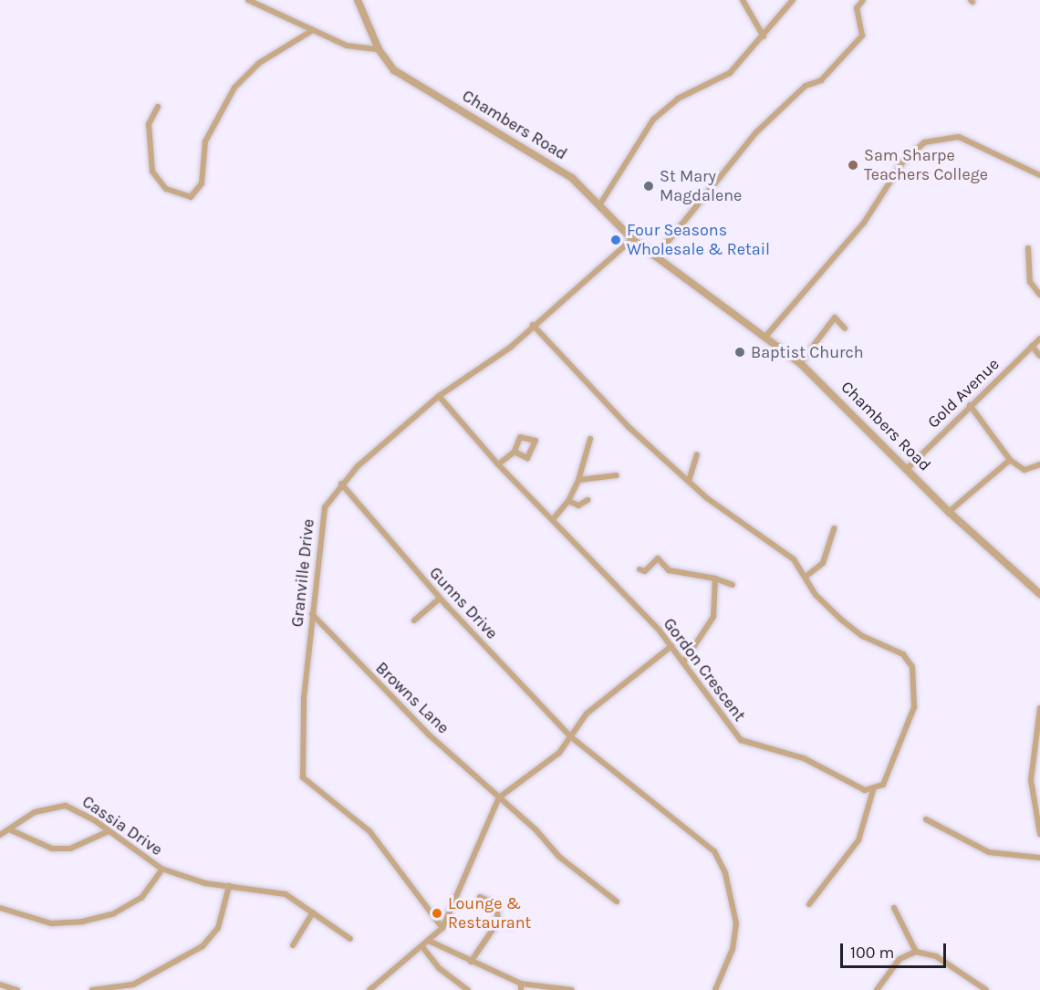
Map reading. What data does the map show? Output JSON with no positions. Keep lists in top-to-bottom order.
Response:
{
  "streets": {
    "street": [
      "Chambers Road",
      "Gold Avenue",
      "Granville Drive",
      "Gunns Drive",
      "Gordon Crescent",
      "Browns Lane",
      "Cassia Drive"
    ]
  },
  "crossings": [
    ["Chambers Road", "Gold Avenue"],
    ["Chambers Road", "Granville Drive"],
    ["Granville Drive", "Gunns Drive"],
    ["Granville Drive", "Gordon Crescent"],
    ["Granville Drive", "Browns Lane"]
  ],
  "places": [
    "Sam Sharpe Teachers College",
    "St Mary Magdalene",
    "Four Seasons Wholesale & Retail",
    "Baptist Church",
    "Lounge & Restaurant"
  ],
  "scale_bar": "100 m"
}
